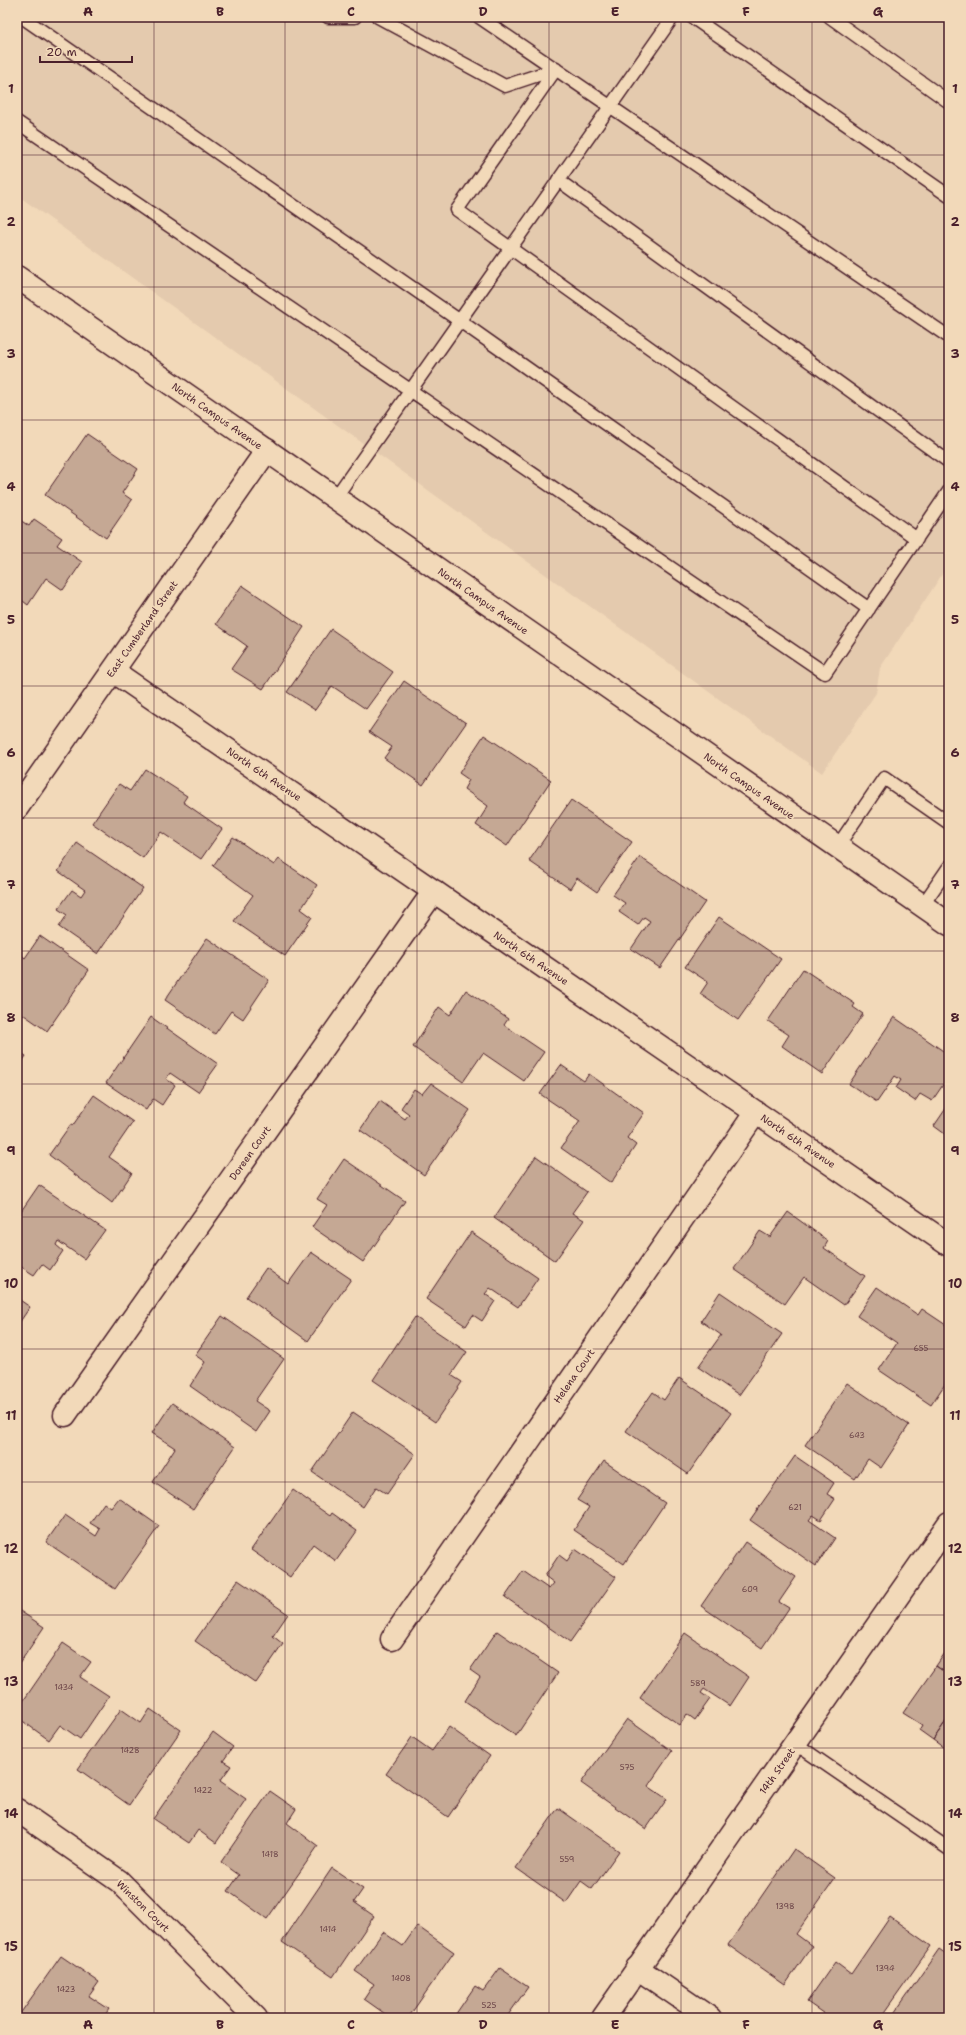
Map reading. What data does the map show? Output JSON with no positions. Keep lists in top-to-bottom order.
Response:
{
  "streets": {
    "street": [
      "North Campus Avenue",
      "East Cumberland Street",
      "North 6th Avenue",
      "Doreen Court",
      "Helena Court",
      "14th Street",
      "Winston Court"
    ]
  },
  "crossings": [
    ["North Campus Avenue", "East Cumberland Street"],
    ["East Cumberland Street", "North 6th Avenue"],
    ["North 6th Avenue", "Doreen Court"],
    ["North 6th Avenue", "Helena Court"]
  ],
  "house_numbers": [
    "655",
    "643",
    "621",
    "609",
    "589",
    "1434",
    "1428",
    "575",
    "1422",
    "1418",
    "559",
    "1398",
    "1414",
    "1394",
    "1408",
    "1423",
    "525"
  ],
  "scale_bar": "20 m",
  "grid": {
    "columns": [
      "A",
      "B",
      "C",
      "D",
      "E",
      "F",
      "G"
    ],
    "rows": [
      "1",
      "2",
      "3",
      "4",
      "5",
      "6",
      "7",
      "8",
      "9",
      "10",
      "11",
      "12",
      "13",
      "14",
      "15"
    ]
  }
}
